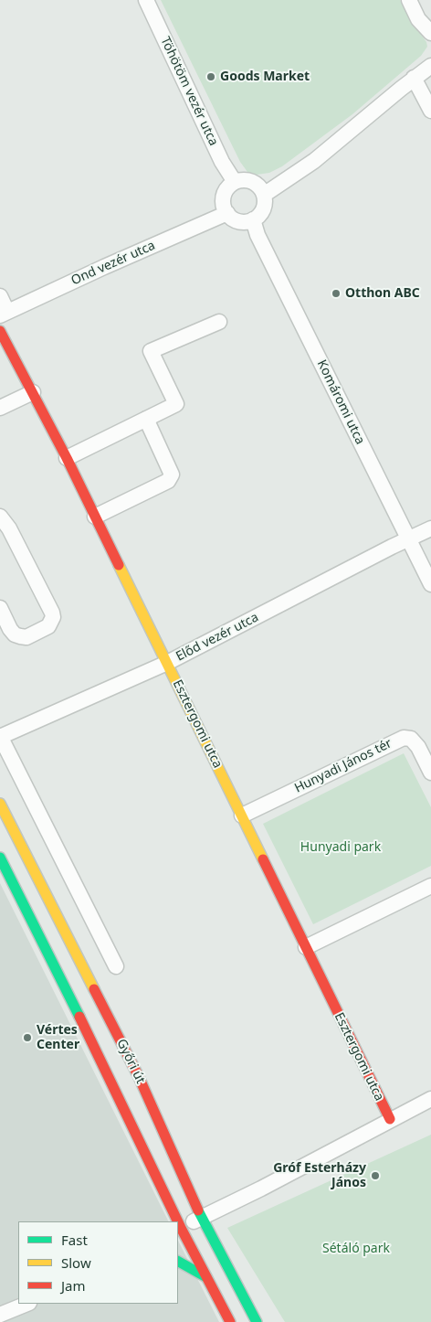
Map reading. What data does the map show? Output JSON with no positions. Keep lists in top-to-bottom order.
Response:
{
  "streets": {
    "street": [
      "Töhötöm vezér utca",
      "Ond vezér utca",
      "Komáromi utca",
      "Előd vezér utca",
      "Esztergomi utca",
      "Hunyadi János tér",
      "Győri út"
    ]
  },
  "crossings": [
    ["Töhötöm vezér utca", "Ond vezér utca"],
    ["Töhötöm vezér utca", "Komáromi utca"],
    ["Ond vezér utca", "Komáromi utca"],
    ["Komáromi utca", "Előd vezér utca"],
    ["Előd vezér utca", "Esztergomi utca"],
    ["Esztergomi utca", "Hunyadi János tér"]
  ],
  "parks": ["Hunyadi park", "Sétáló park"],
  "places": [
    "Goods Market",
    "Otthon ABC",
    "Vértes Center",
    "Gróf Esterházy János"
  ],
  "legend": ["Fast", "Slow", "Jam"]
}
